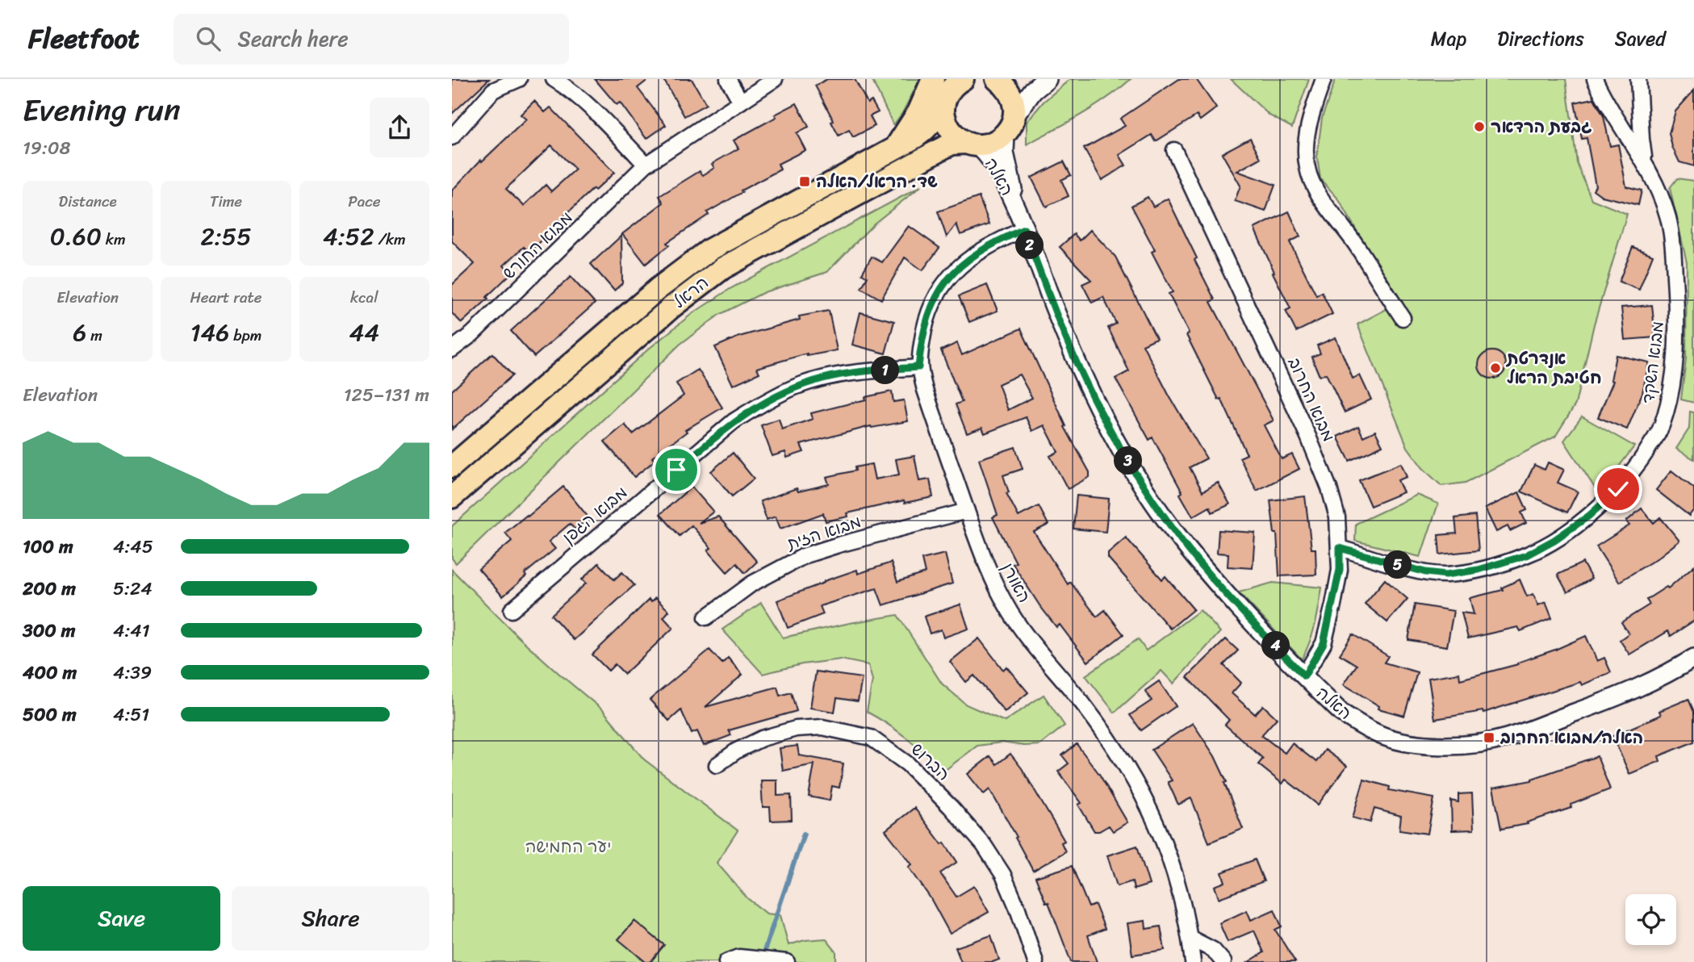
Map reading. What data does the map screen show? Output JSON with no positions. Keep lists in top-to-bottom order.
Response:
{
  "streets": {
    "main road": ["הראל"],
    "street": [
      "האלה",
      "מבוא החורש",
      "מבוא השקד",
      "מבוא החרוב",
      "מבוא הגפן",
      "מבוא הזית",
      "האורן",
      "הברוש"
    ]
  },
  "crossings": [
    ["האלה", "הראל"],
    ["האלה", "מבוא החרוב"],
    ["האלה", "האורן"],
    ["מבוא השקד", "מבוא החרוב"],
    ["מבוא הגפן", "האורן"],
    ["מבוא הזית", "האורן"]
  ],
  "parks": ["יער החמישה"],
  "places": {
    "other": ["גבעת הרדאר", "אנדרטת חטיבת הראל"],
    "transit": ["שד. הראל/האלה", "האלה/מבוא החרוב"]
  },
  "page": {
    "header": "Fleetfoot",
    "search": "Search here",
    "nav": ["Map", "Directions", "Saved"],
    "heading": ["Evening run", "19:08"],
    "stats": [
      ["Distance", "0.60 km"],
      ["Time", "2:55"],
      ["Pace", "4:52 /km"],
      ["Elevation", "6 m"],
      ["Heart rate", "146 bpm"],
      ["kcal", "44"]
    ],
    "pins": [
      "2",
      "1",
      "3",
      "5",
      "4"
    ],
    "chart": ["Elevation", "125–131 m"],
    "list": [
      {
        "name": "100 m",
        "note": "4:45"
      },
      {
        "name": "200 m",
        "note": "5:24"
      },
      {
        "name": "300 m",
        "note": "4:41"
      },
      {
        "name": "400 m",
        "note": "4:39"
      },
      {
        "name": "500 m",
        "note": "4:51"
      }
    ],
    "buttons": ["Save", "Share"]
  }
}
